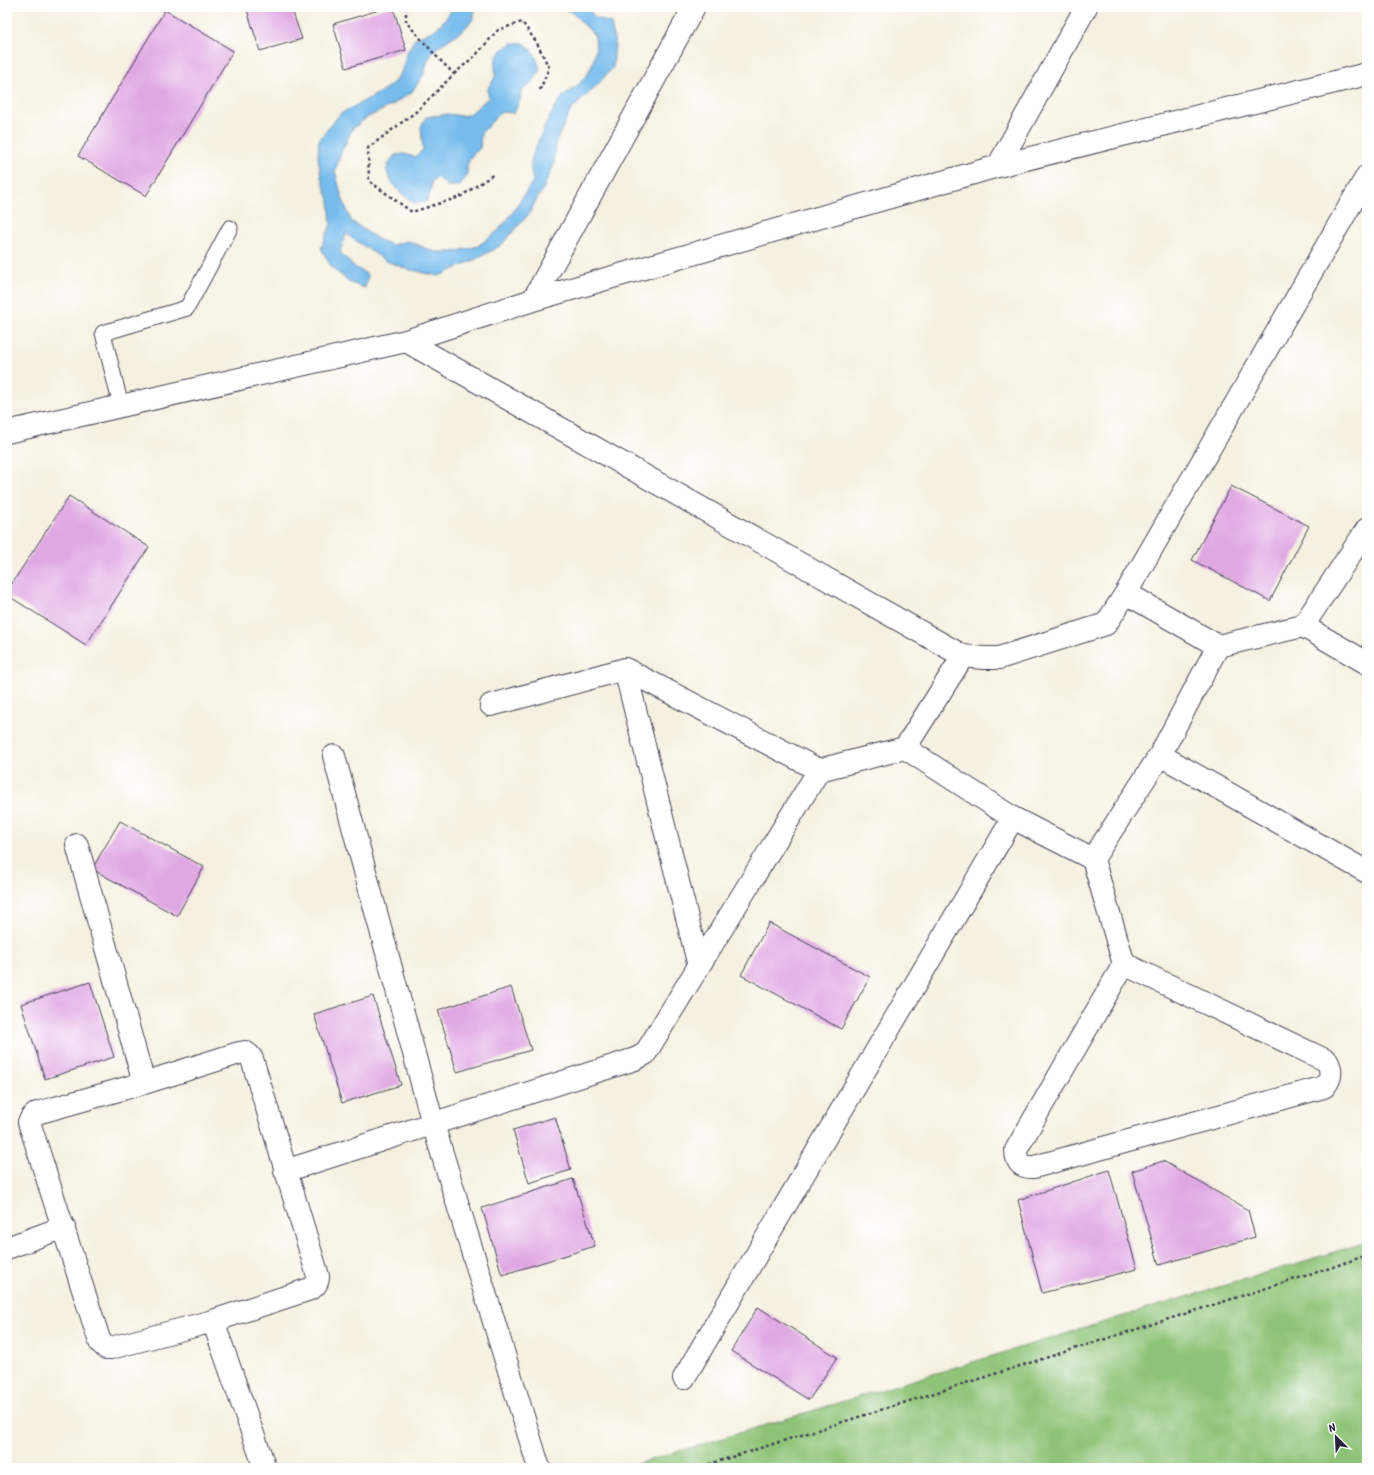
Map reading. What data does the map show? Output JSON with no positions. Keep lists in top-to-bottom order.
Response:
{
  "north": "top left"
}
